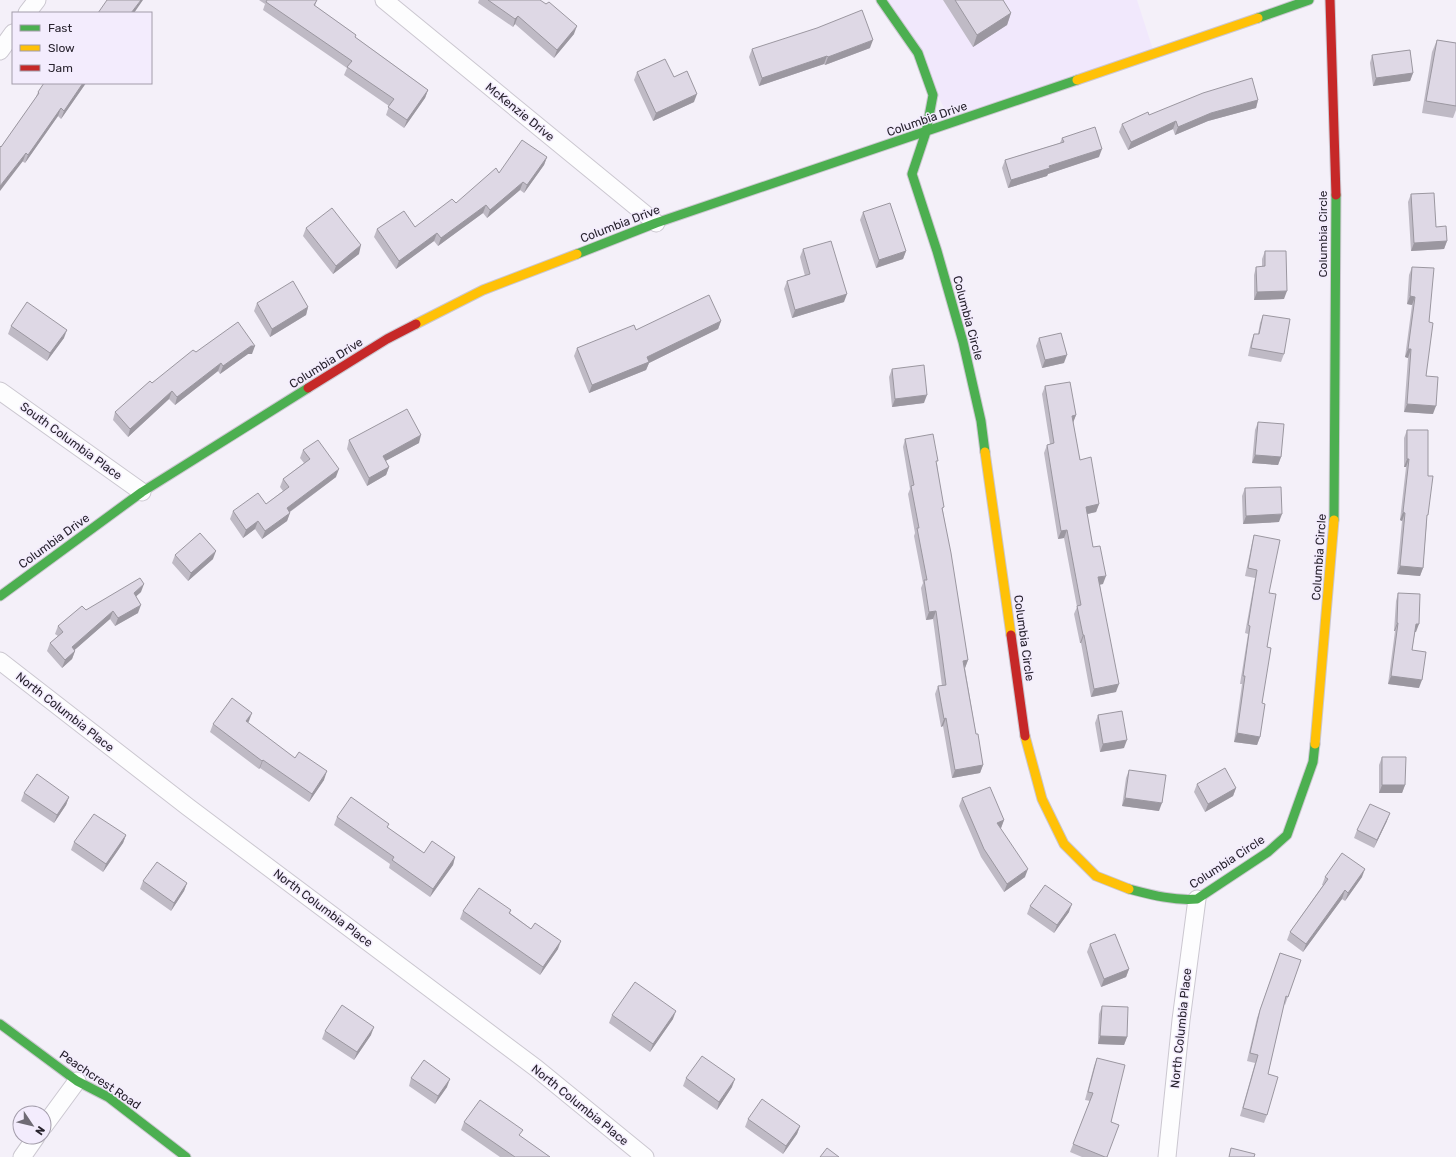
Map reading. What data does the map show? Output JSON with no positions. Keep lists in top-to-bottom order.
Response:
{
  "streets": {
    "street": [
      "McKenzie Drive",
      "Columbia Drive",
      "Columbia Circle",
      "South Columbia Place",
      "North Columbia Place",
      "Peachcrest Road"
    ]
  },
  "crossings": [
    ["McKenzie Drive", "Columbia Drive"],
    ["Columbia Drive", "Columbia Circle"],
    ["Columbia Drive", "South Columbia Place"],
    ["Columbia Circle", "North Columbia Place"]
  ],
  "legend": ["Fast", "Slow", "Jam"],
  "north": "bottom right"
}
